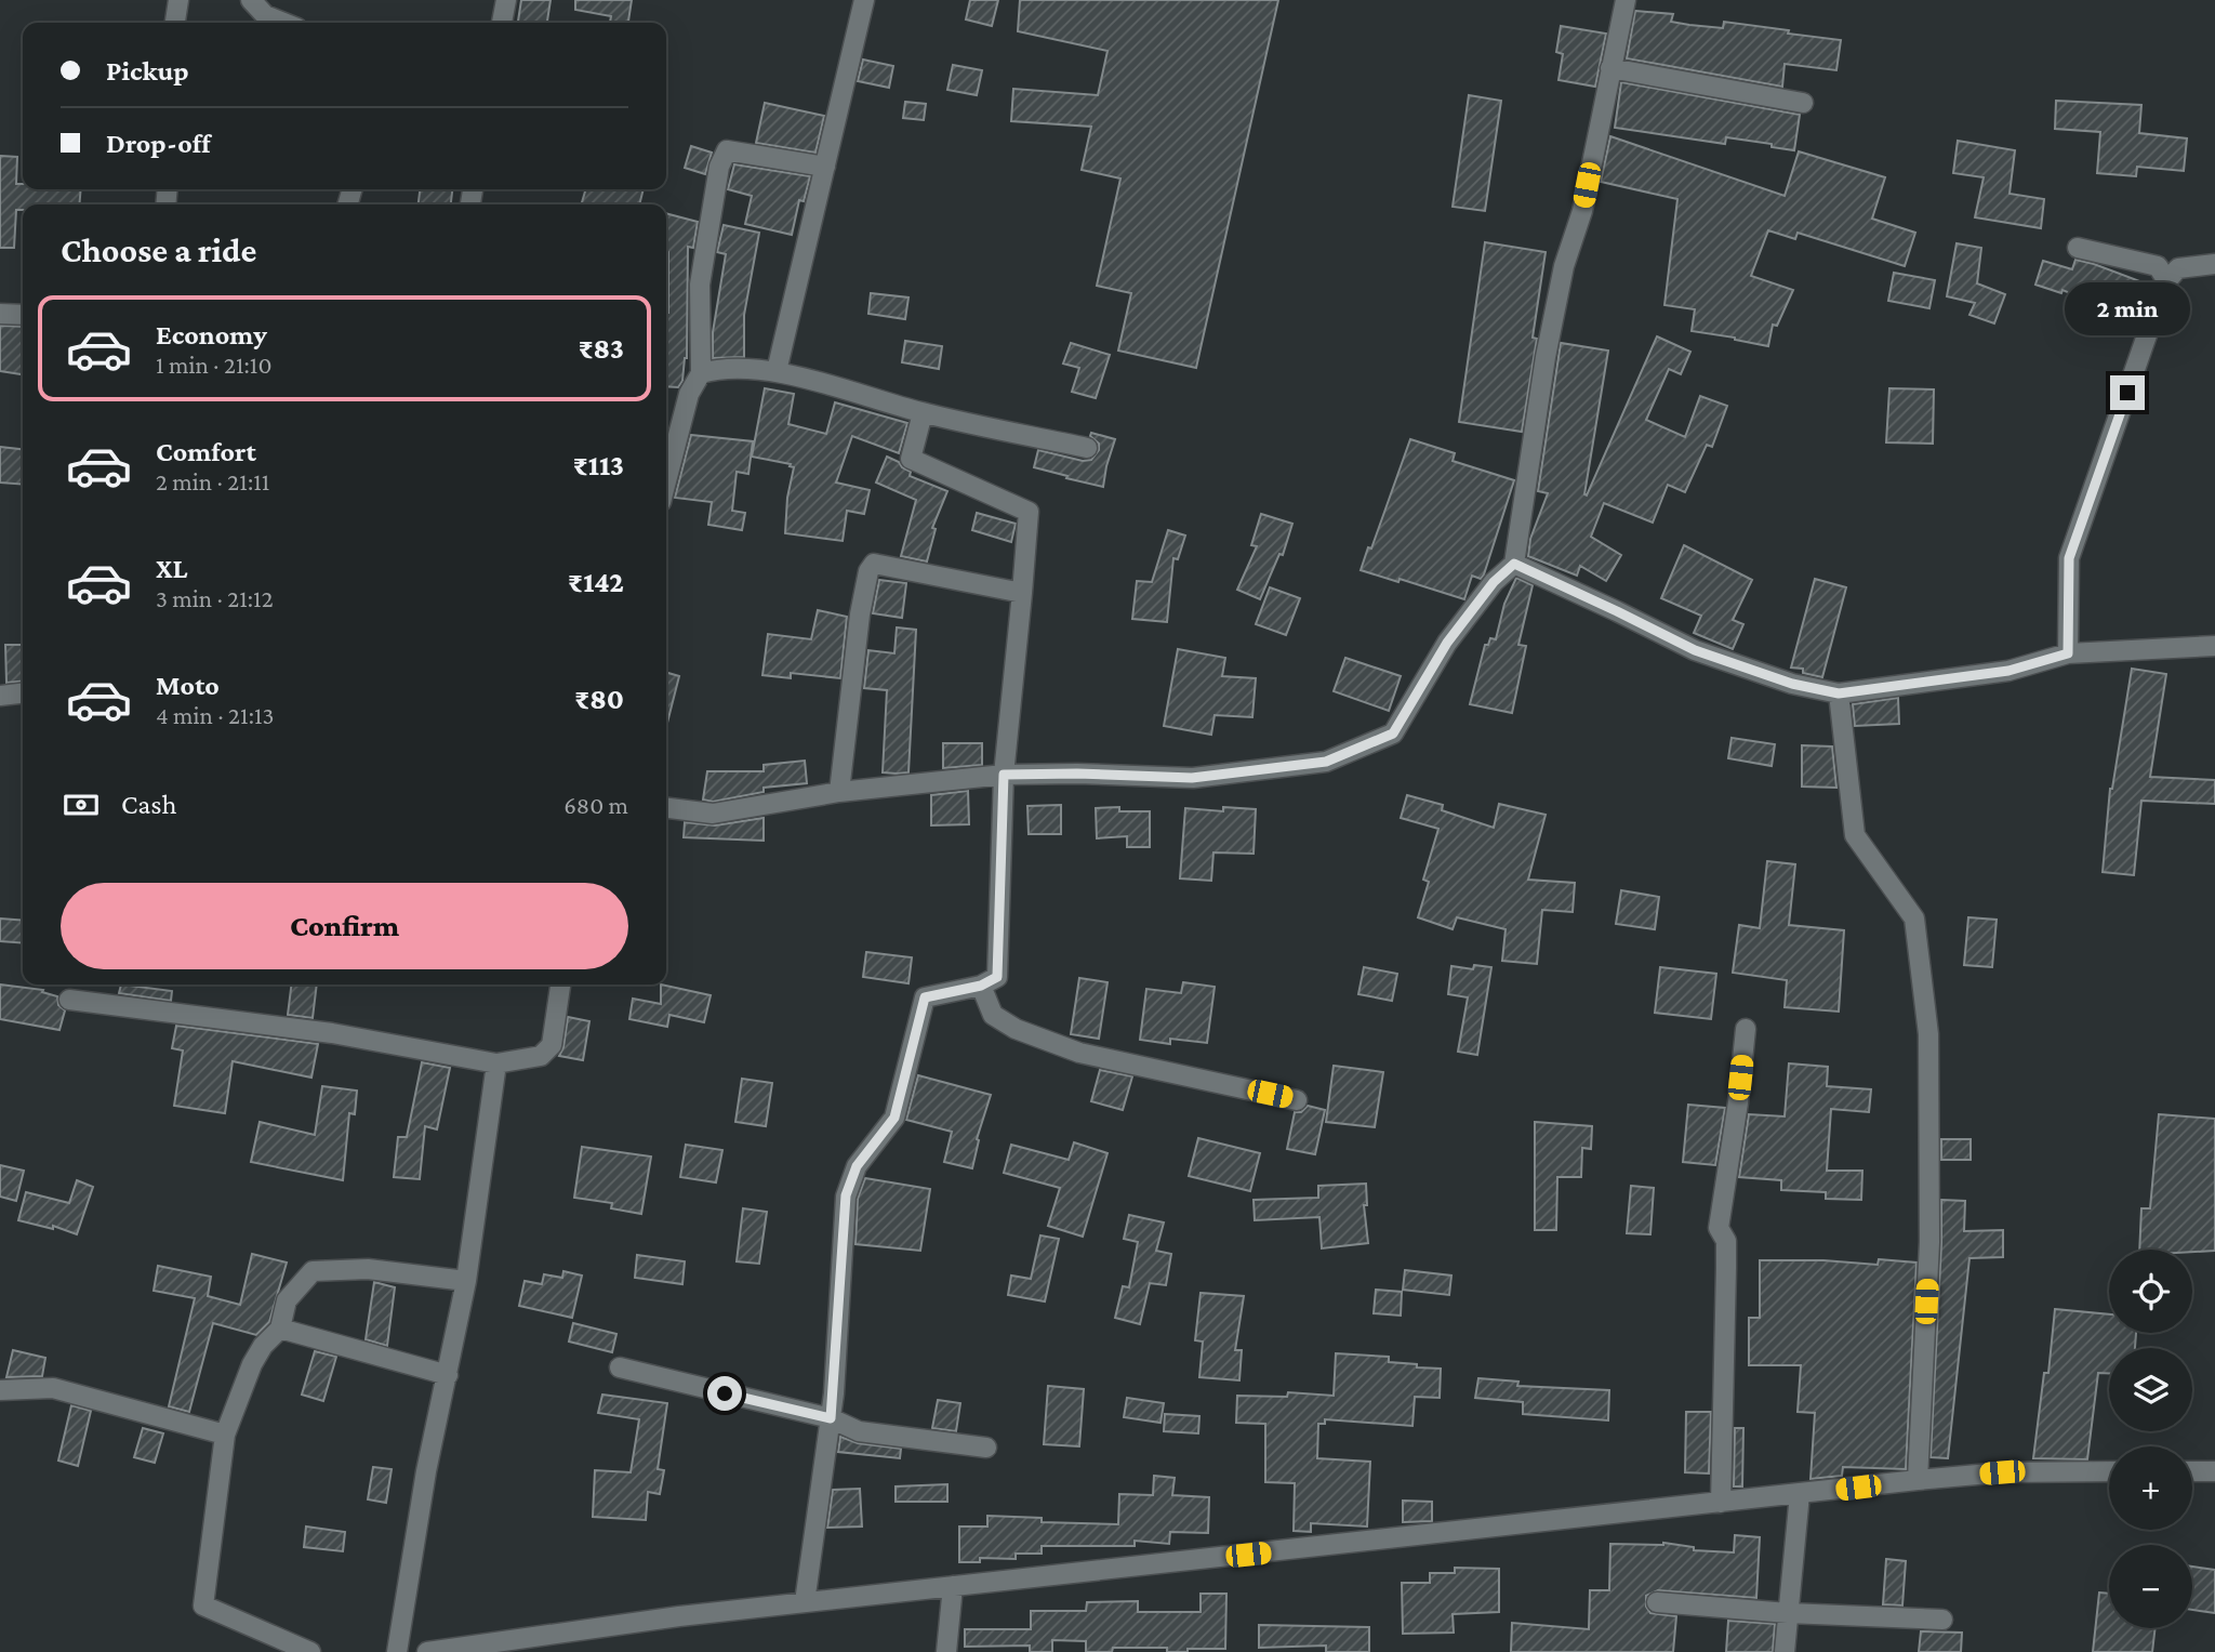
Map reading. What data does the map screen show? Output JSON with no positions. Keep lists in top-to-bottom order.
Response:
{
  "page": {
    "banner": ["Pickup", "Drop-off"],
    "heading": "Choose a ride",
    "bubble": "2 min",
    "list": [
      {
        "name": "Economy",
        "note": "1 min · 21:10",
        "value": "₹83"
      },
      {
        "name": "Comfort",
        "note": "2 min · 21:11",
        "value": "₹113"
      },
      {
        "name": "XL",
        "note": "3 min · 21:12",
        "value": "₹142"
      },
      {
        "name": "Moto",
        "note": "4 min · 21:13",
        "value": "₹80"
      }
    ],
    "pay": ["Cash", "680 m"],
    "buttons": "Confirm",
    "map_buttons": ["+", "−"]
  }
}
